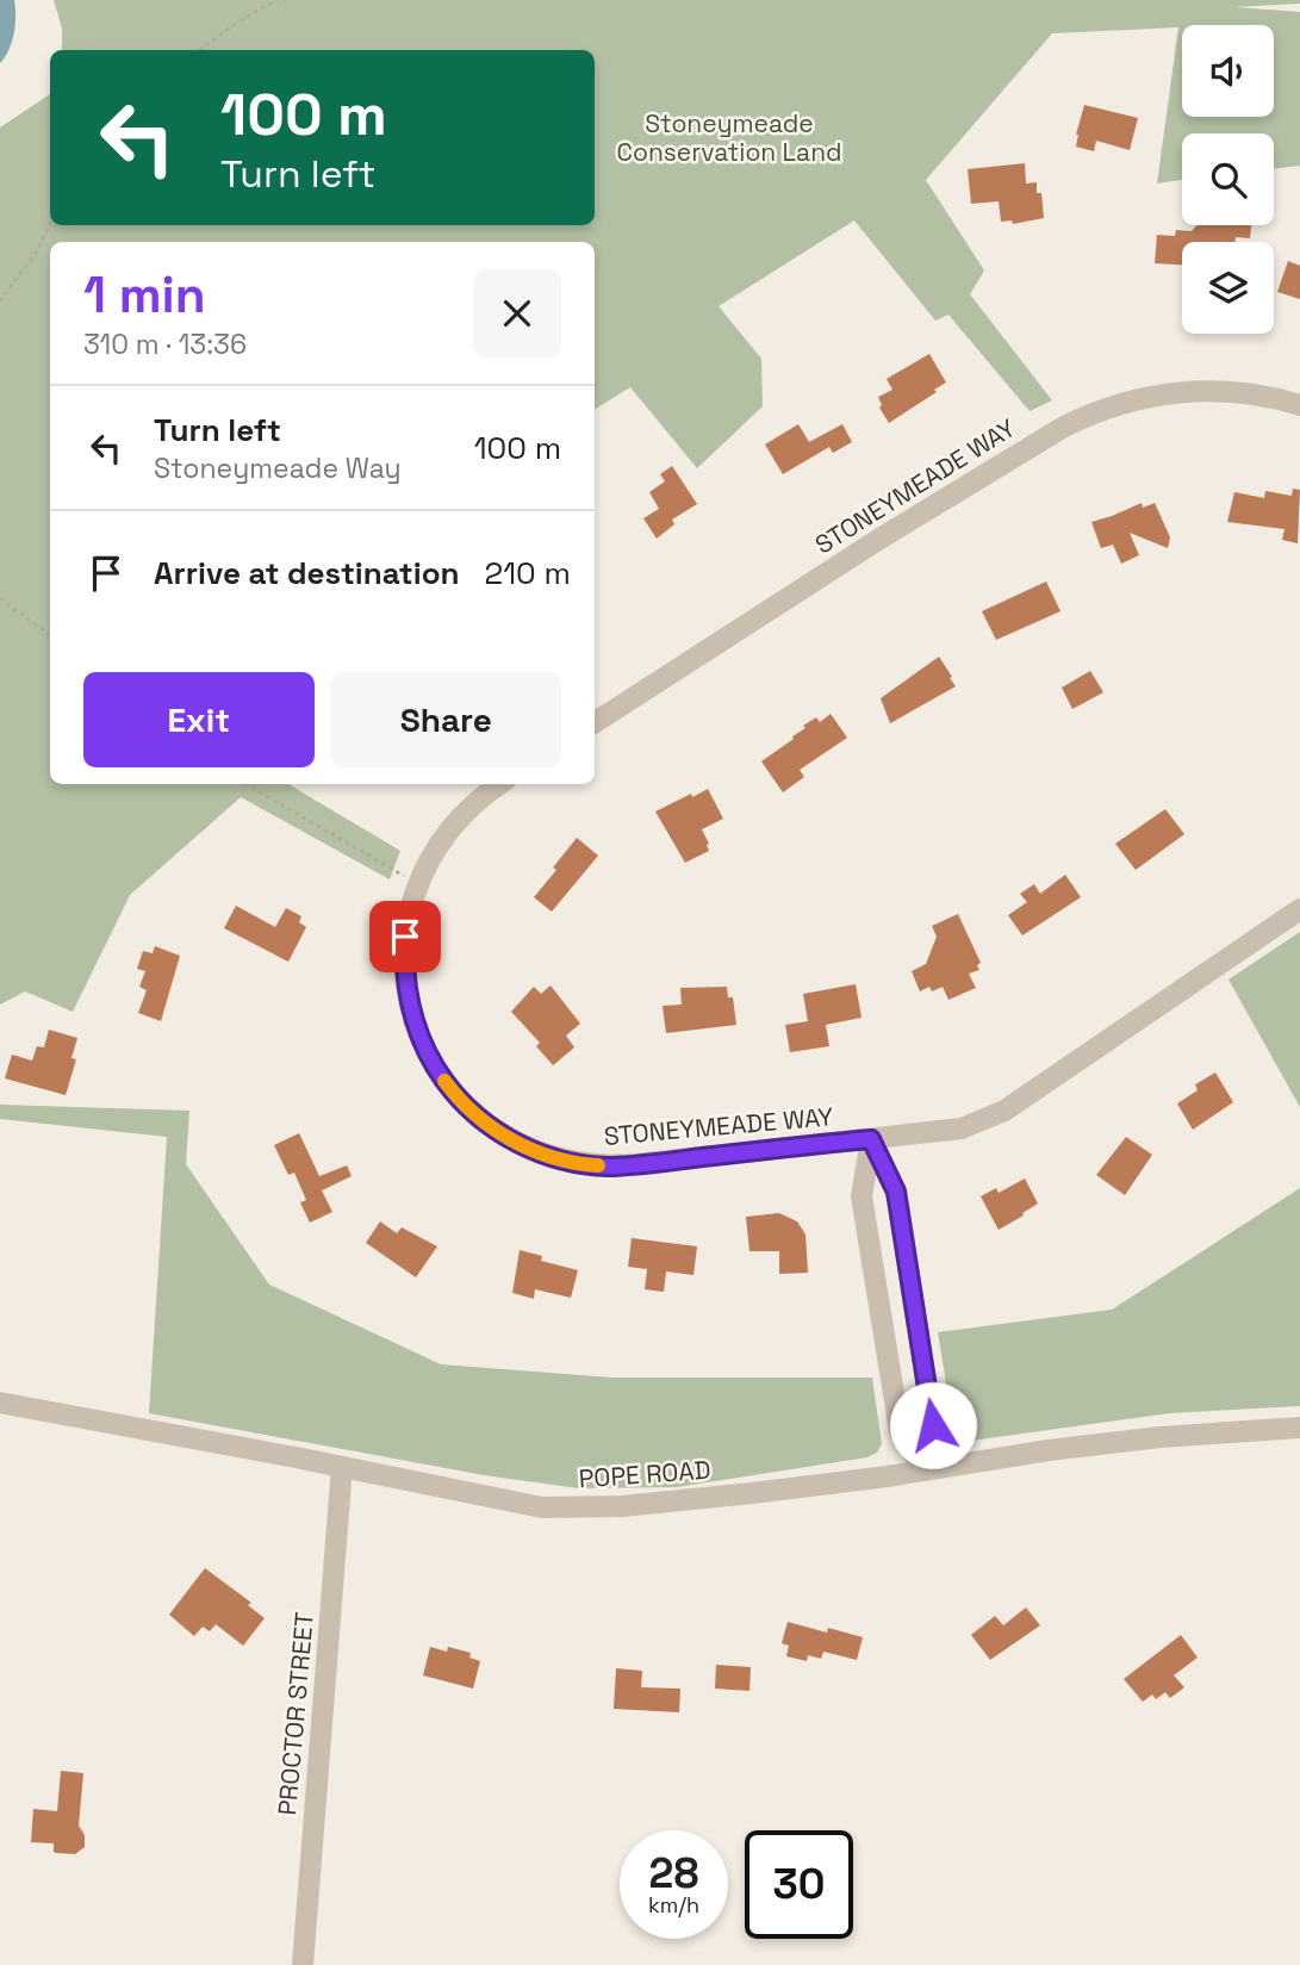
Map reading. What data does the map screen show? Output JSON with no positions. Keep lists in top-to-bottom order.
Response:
{
  "streets": {
    "street": ["STONEYMEADE WAY", "POPE ROAD", "PROCTOR STREET"]
  },
  "crossings": [
    ["STONEYMEADE WAY", "POPE ROAD"],
    ["POPE ROAD", "PROCTOR STREET"]
  ],
  "parks": ["Stoneymeade Conservation Land"],
  "page": {
    "turn": ["100 m", "Turn left"],
    "heading": ["1 min", "310 m · 13:36"],
    "list": [
      {
        "name": "Turn left",
        "note": "Stoneymeade Way",
        "value": "100 m"
      },
      {
        "name": "Arrive at destination",
        "value": "210 m"
      }
    ],
    "buttons": ["Exit", "Share"],
    "speed": "28 km/h",
    "limit": "30"
  }
}
